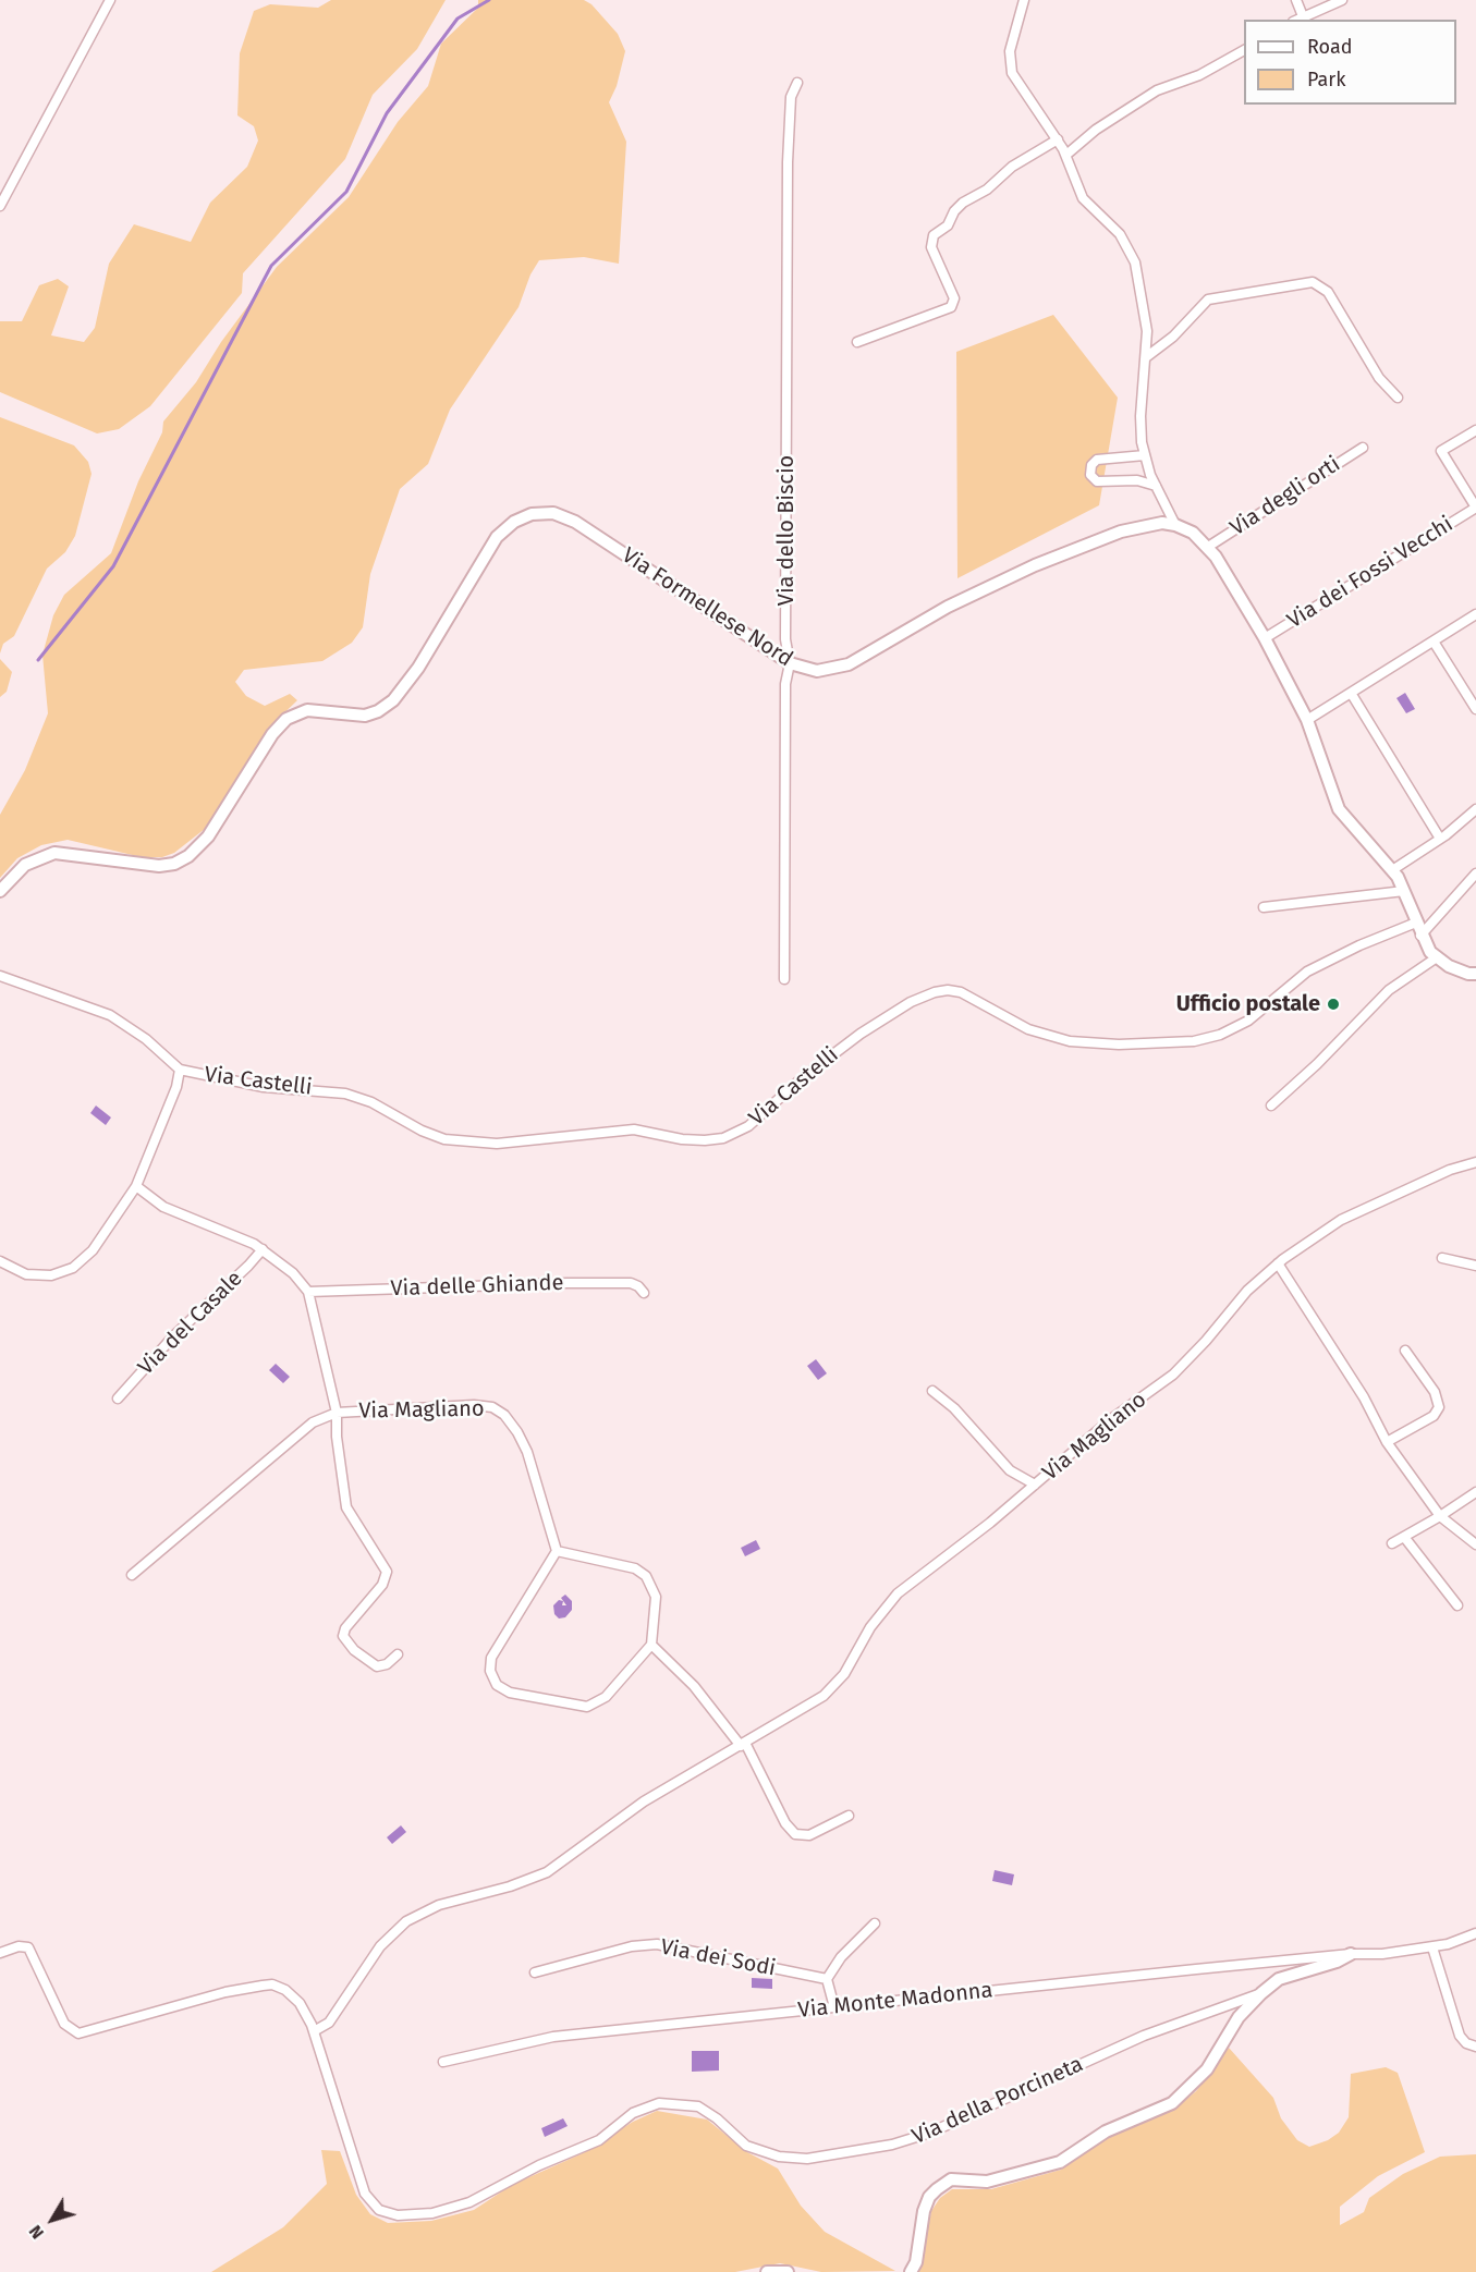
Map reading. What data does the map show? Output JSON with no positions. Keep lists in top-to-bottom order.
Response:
{
  "streets": {
    "street": [
      "Via degli orti",
      "Via dello Biscio",
      "Via dei Fossi Vecchi",
      "Via Formellese Nord",
      "Via Castelli",
      "Via delle Ghiande",
      "Via del Casale",
      "Via Magliano",
      "Via dei Sodi",
      "Via Monte Madonna",
      "Via della Porcineta"
    ]
  },
  "crossings": [
    ["Via dello Biscio", "Via Formellese Nord"],
    ["Via delle Ghiande", "Via Magliano"],
    ["Via del Casale", "Via Magliano"],
    ["Via Magliano", "Via della Porcineta"]
  ],
  "places": ["Ufficio postale"],
  "legend": ["Road", "Park"],
  "north": "bottom left"
}
